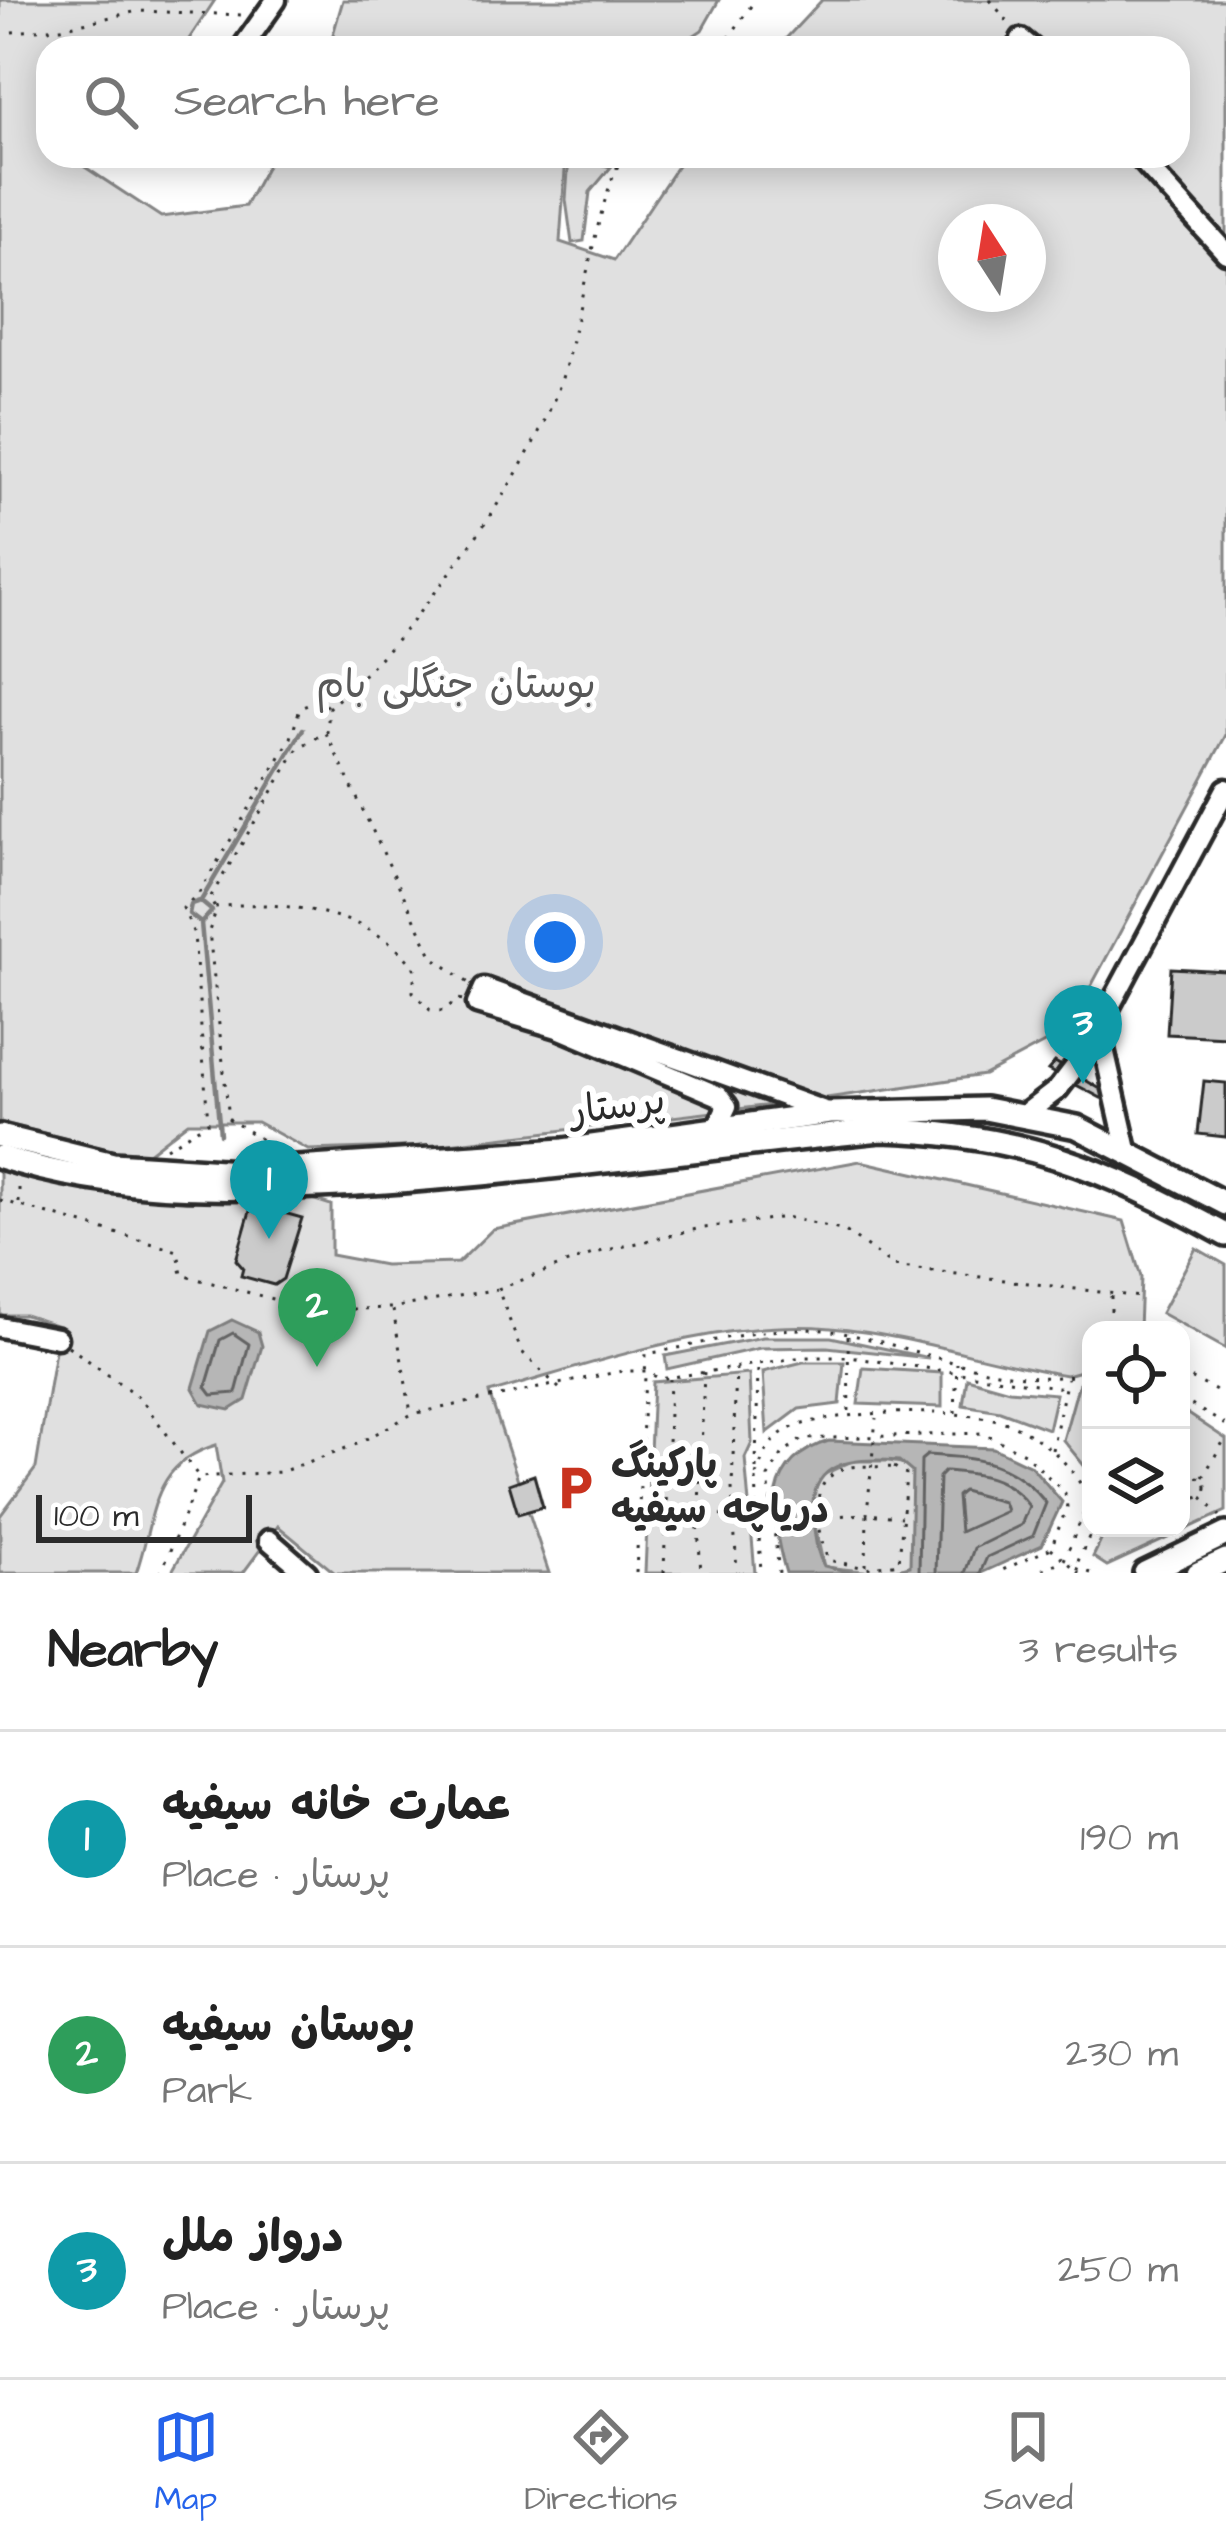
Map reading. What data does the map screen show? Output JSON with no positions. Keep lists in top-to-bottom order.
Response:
{
  "streets": {
    "main road": ["پرستار"]
  },
  "parks": ["بوستان جنگلی بام"],
  "places": {
    "parking": ["پارکینگ دریاچه سیفیه"]
  },
  "scale_bar": "100 m",
  "north": "top",
  "page": {
    "search": "Search here",
    "pins": ["3", "1", "2"],
    "scale": "100 m",
    "heading": ["Nearby", "3 results"],
    "list": [
      {
        "mark": "1",
        "name": "عمارت خانه سیفیه",
        "note": "Place · پرستار",
        "value": "190 m"
      },
      {
        "mark": "2",
        "name": "بوستان سیفیه",
        "note": "Park",
        "value": "230 m"
      },
      {
        "mark": "3",
        "name": "درواز ملل",
        "note": "Place · پرستار",
        "value": "250 m"
      }
    ],
    "nav": ["Map", "Directions", "Saved"]
  }
}
